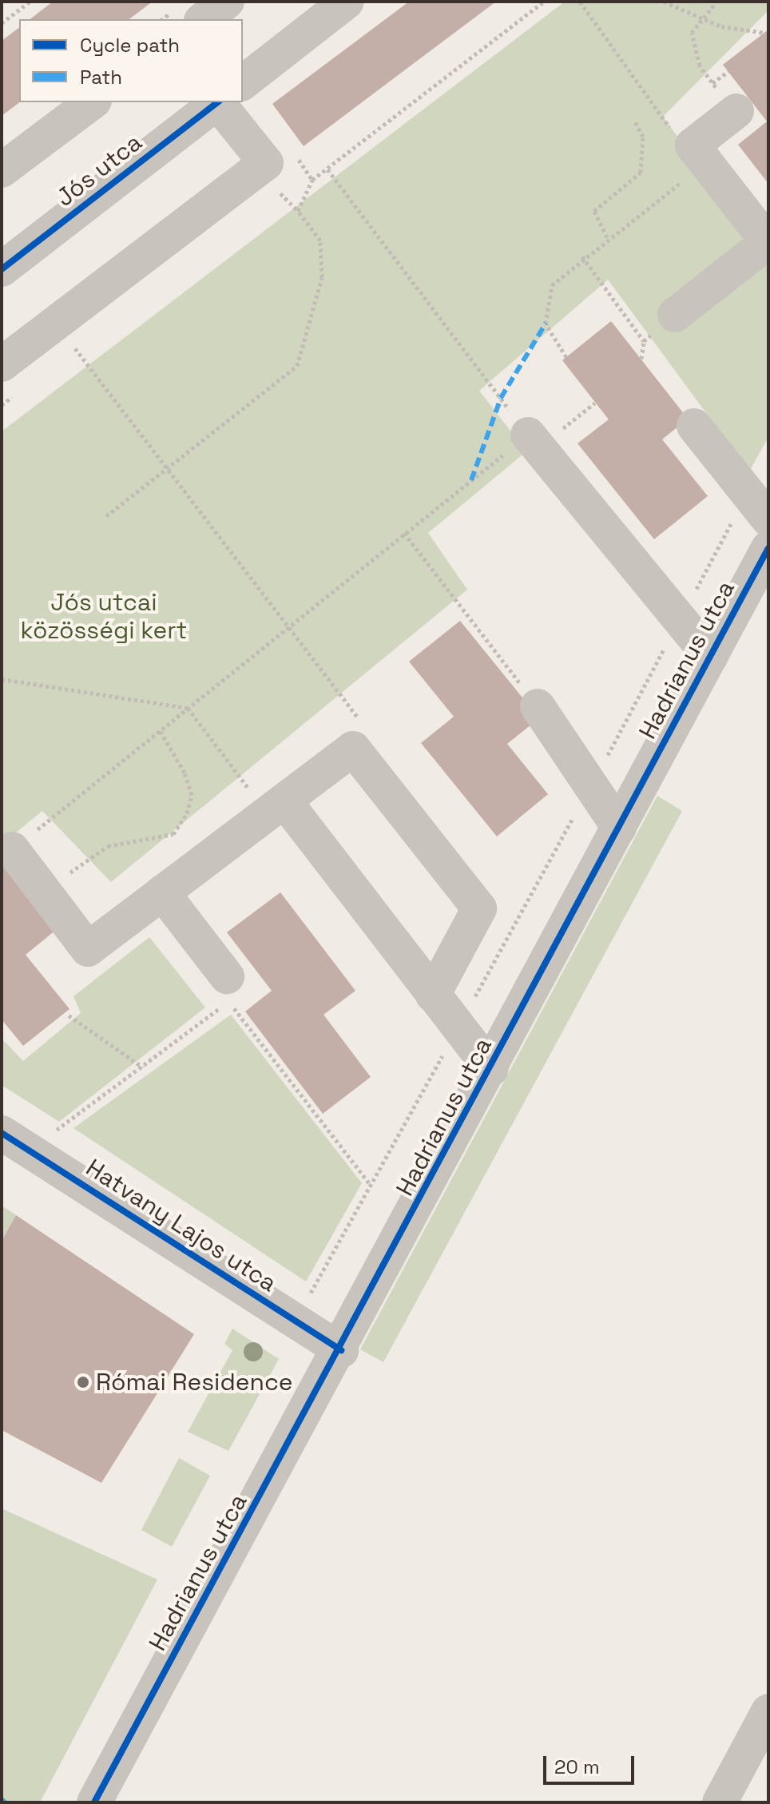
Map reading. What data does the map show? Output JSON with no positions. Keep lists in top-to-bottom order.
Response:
{
  "streets": {
    "street": ["Jós utca", "Hadrianus utca", "Hatvany Lajos utca"]
  },
  "crossings": [
    ["Hadrianus utca", "Hatvany Lajos utca"]
  ],
  "parks": ["Jós utcai közösségi kert"],
  "places": ["Római Residence"],
  "legend": ["Cycle path", "Path"],
  "scale_bar": "20 m"
}
